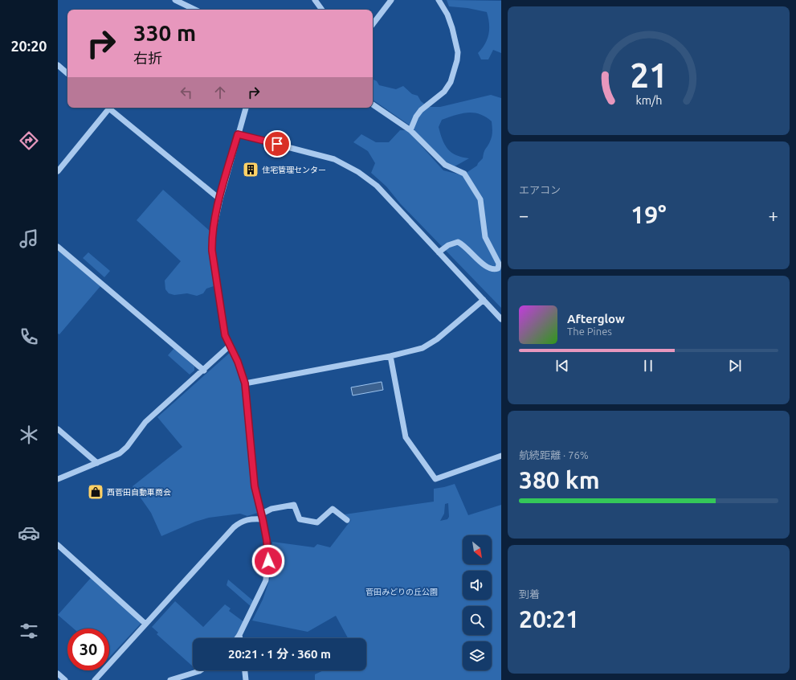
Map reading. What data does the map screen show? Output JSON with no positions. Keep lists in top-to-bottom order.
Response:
{
  "parks": ["菅田みどりの丘公園"],
  "places": {
    "building": ["住宅管理センター"],
    "shop": ["西菅田自動車商会"]
  },
  "north": "bottom right",
  "page": {
    "tabs": "20:20",
    "turn": ["330 m", "右折"],
    "tile": [
      "エアコン",
      ["航続距離 · 76%", "380 km"],
      ["到着", "20:21"]
    ],
    "heat": ["−", "19°", "+"],
    "song": ["Afterglow", "The Pines"],
    "limit": "30",
    "trip": "20:21 · 1 分 · 360 m",
    "gauge": ["21", "km/h"]
  }
}
